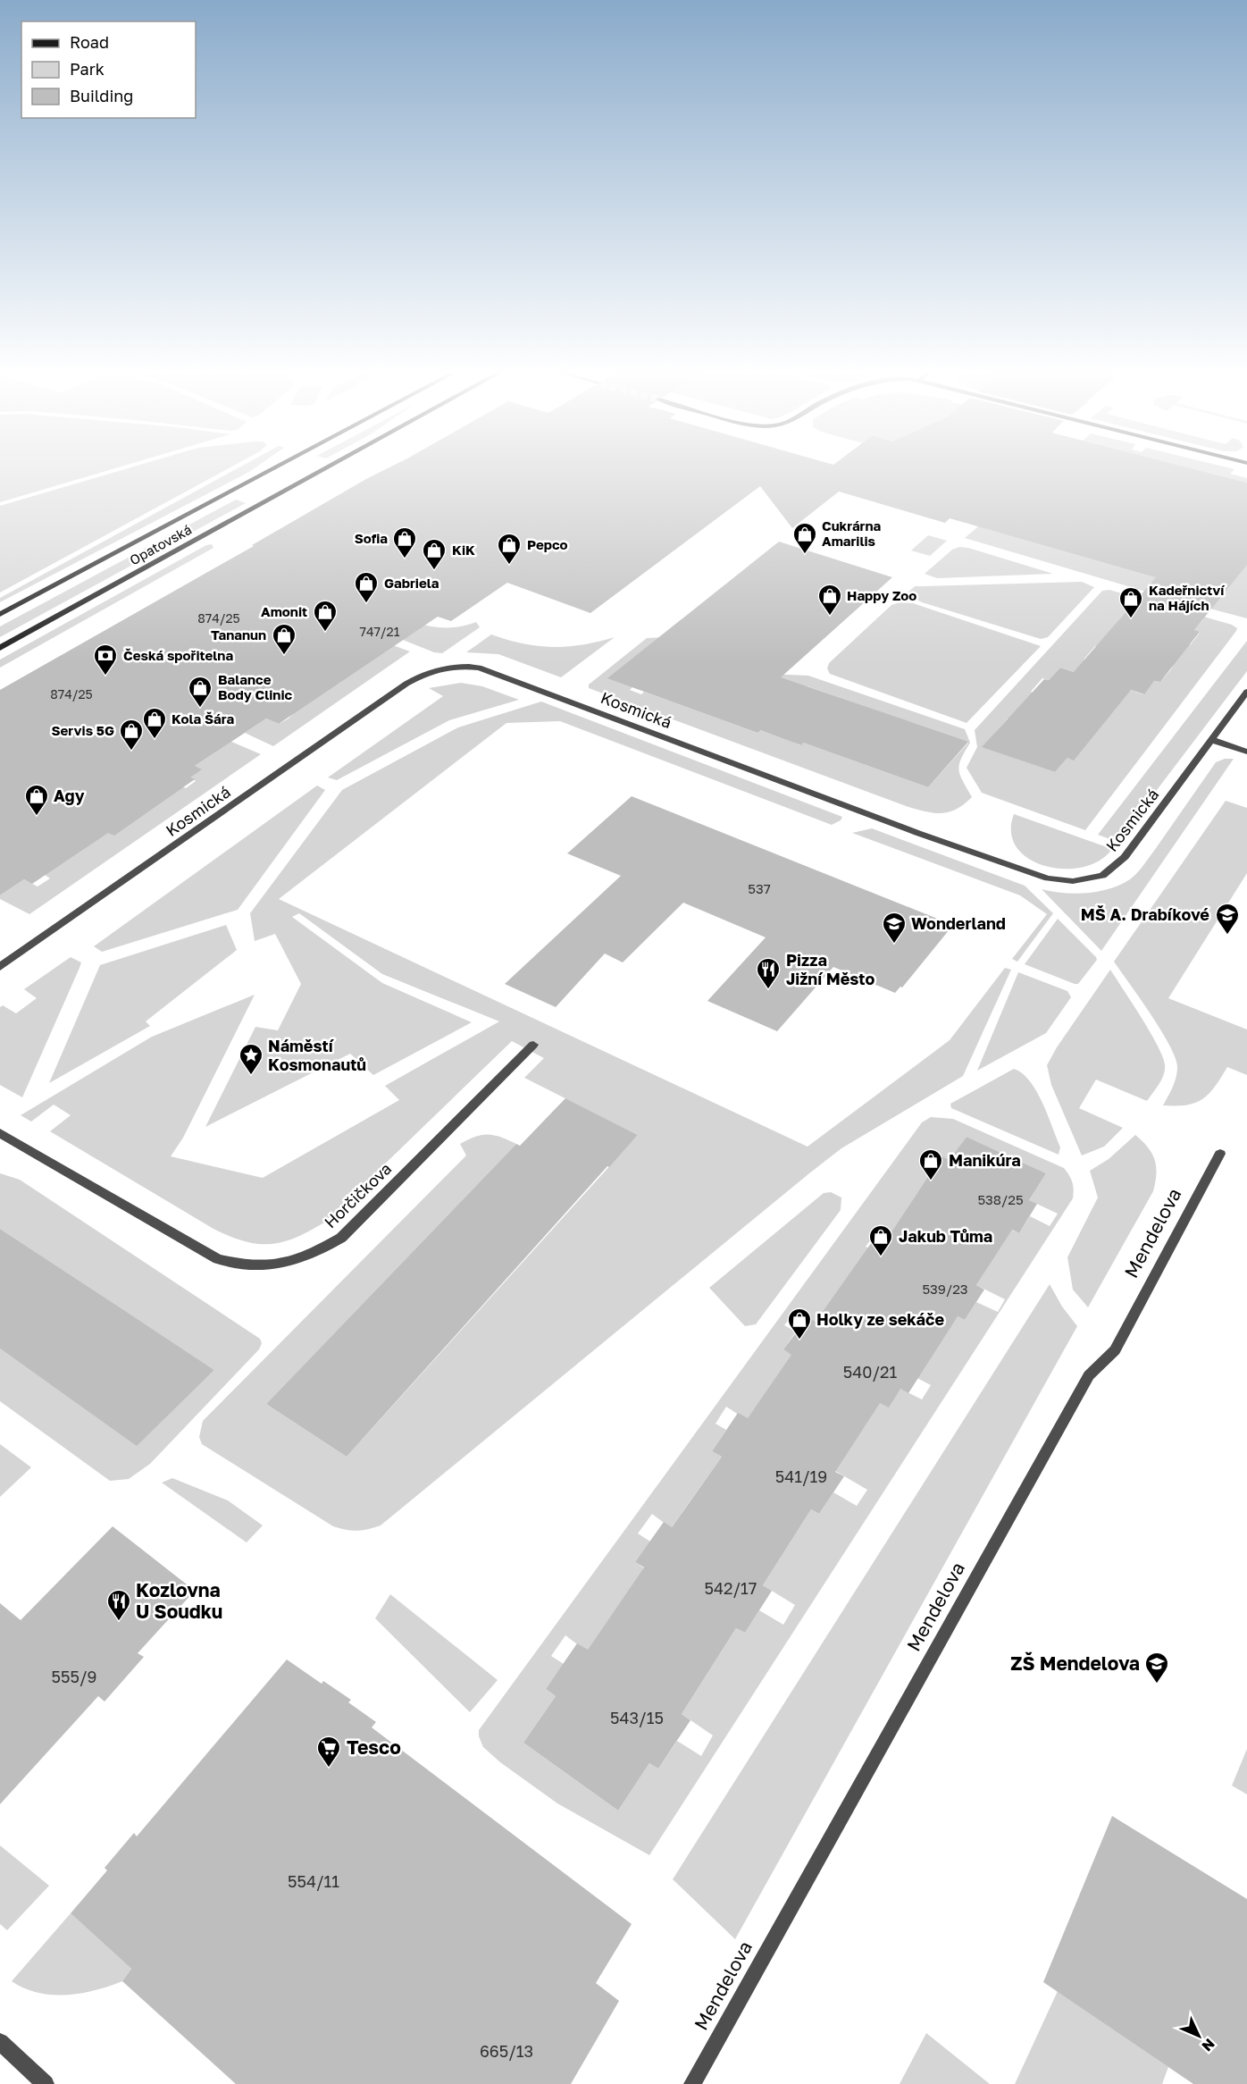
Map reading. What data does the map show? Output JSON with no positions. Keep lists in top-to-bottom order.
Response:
{
  "streets": {
    "main road": ["Opatovská"],
    "street": ["Kosmická", "Horčičkova", "Mendelova"]
  },
  "places": {
    "shop": [
      "Cukrárna Amarilis",
      "Sofia",
      "Pepco",
      "KiK",
      "Gabriela",
      "Happy Zoo",
      "Kadeřnictví na Hájích",
      "Amonit",
      "Tananun",
      "Balance Body Clinic",
      "Kola Šára",
      "Servis 5G",
      "Agy",
      "Manikúra",
      "Jakub Tůma",
      "Holky ze sekáče"
    ],
    "bank": ["Česká spořitelna"],
    "school or university": ["MŠ A. Drabíkové", "Wonderland", "ZŠ Mendelova"],
    "restaurant": ["Pizza Jižní Město", "Kozlovna U Soudku"],
    "place": ["Náměstí Kosmonautů"],
    "supermarket": ["Tesco"]
  },
  "house_numbers": [
    "874/25",
    "747/21",
    "874/25",
    "537",
    "538/25",
    "539/23",
    "540/21",
    "541/19",
    "542/17",
    "555/9",
    "543/15",
    "554/11",
    "665/13"
  ],
  "legend": ["Road", "Park", "Building"],
  "north": "bottom right"
}
